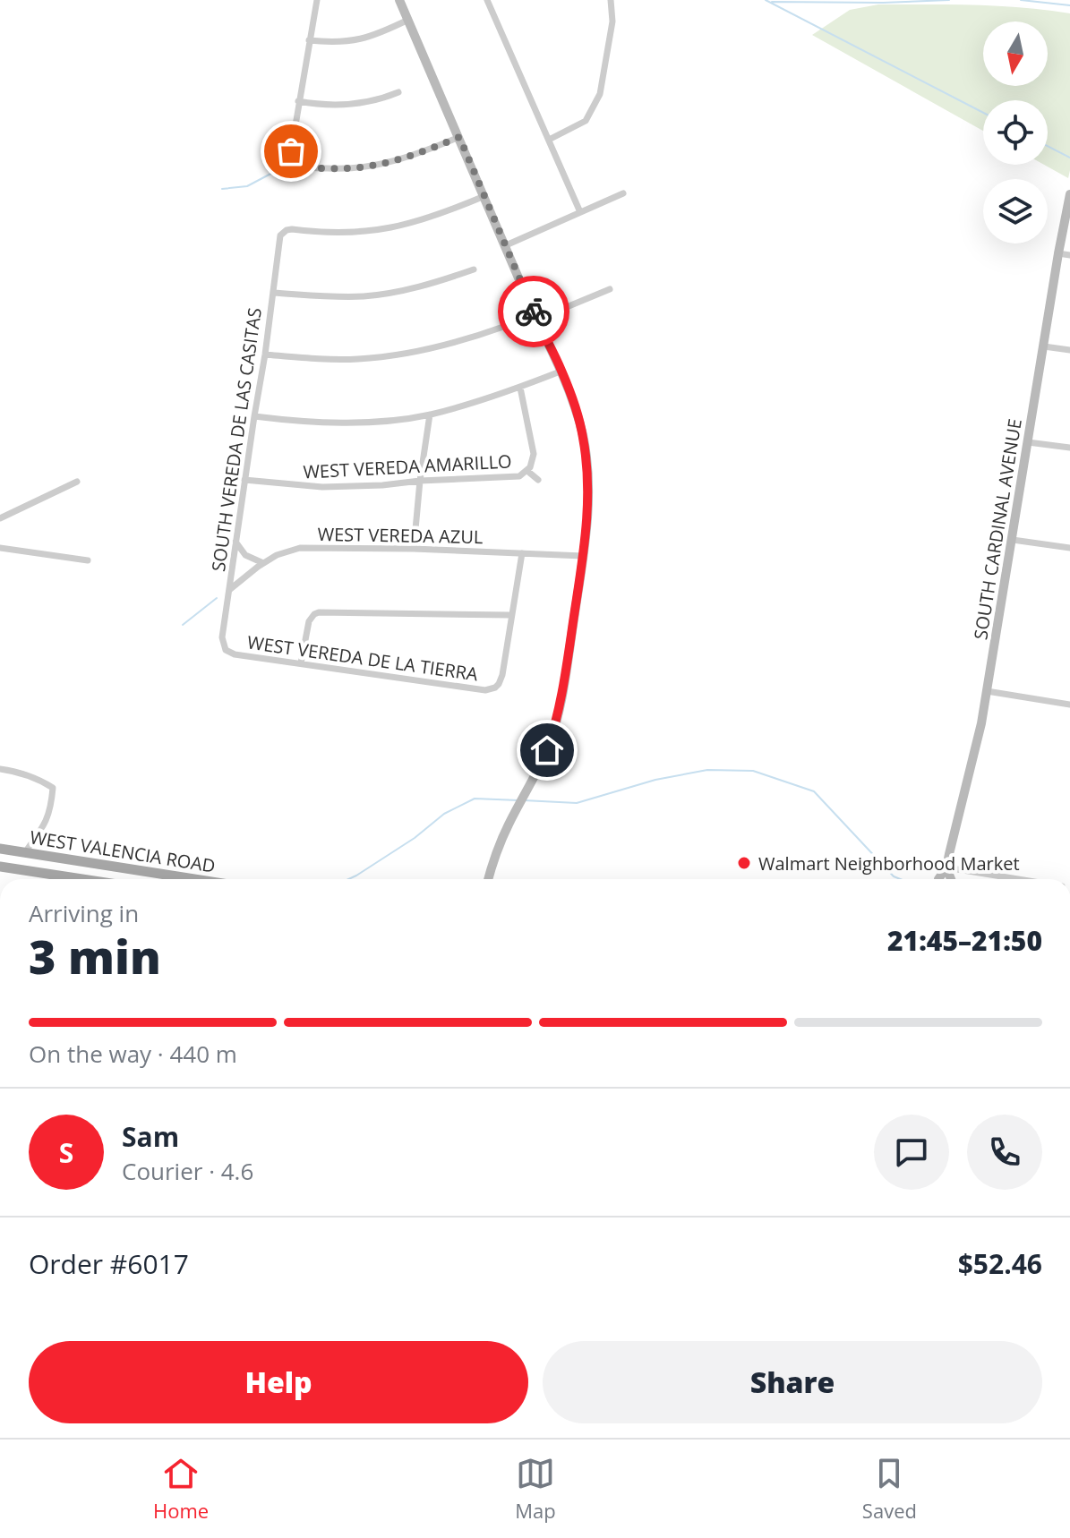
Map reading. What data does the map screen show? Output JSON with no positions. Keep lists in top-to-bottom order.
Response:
{
  "streets": {
    "main road": ["WEST VALENCIA ROAD"],
    "street": [
      "SOUTH VEREDA DE LAS CASITAS",
      "WEST VEREDA AMARILLO",
      "SOUTH CARDINAL AVENUE",
      "WEST VEREDA AZUL",
      "WEST VEREDA DE LA TIERRA"
    ]
  },
  "crossings": [
    ["SOUTH VEREDA DE LAS CASITAS", "WEST VEREDA AMARILLO"],
    ["SOUTH VEREDA DE LAS CASITAS", "WEST VEREDA AZUL"],
    ["SOUTH VEREDA DE LAS CASITAS", "WEST VEREDA DE LA TIERRA"]
  ],
  "places": ["Walmart Neighborhood Market"],
  "north": "bottom",
  "page": {
    "heading": ["3 min", "Arriving in", "21:45–21:50"],
    "panel": [
      "Sam",
      "Courier · 4.6",
      "Order #6017",
      "$52.46"
    ],
    "bar": "On the way · 440 m",
    "round": "S",
    "buttons": ["Help", "Share"],
    "tabs": ["Home", "Map", "Saved"]
  }
}
